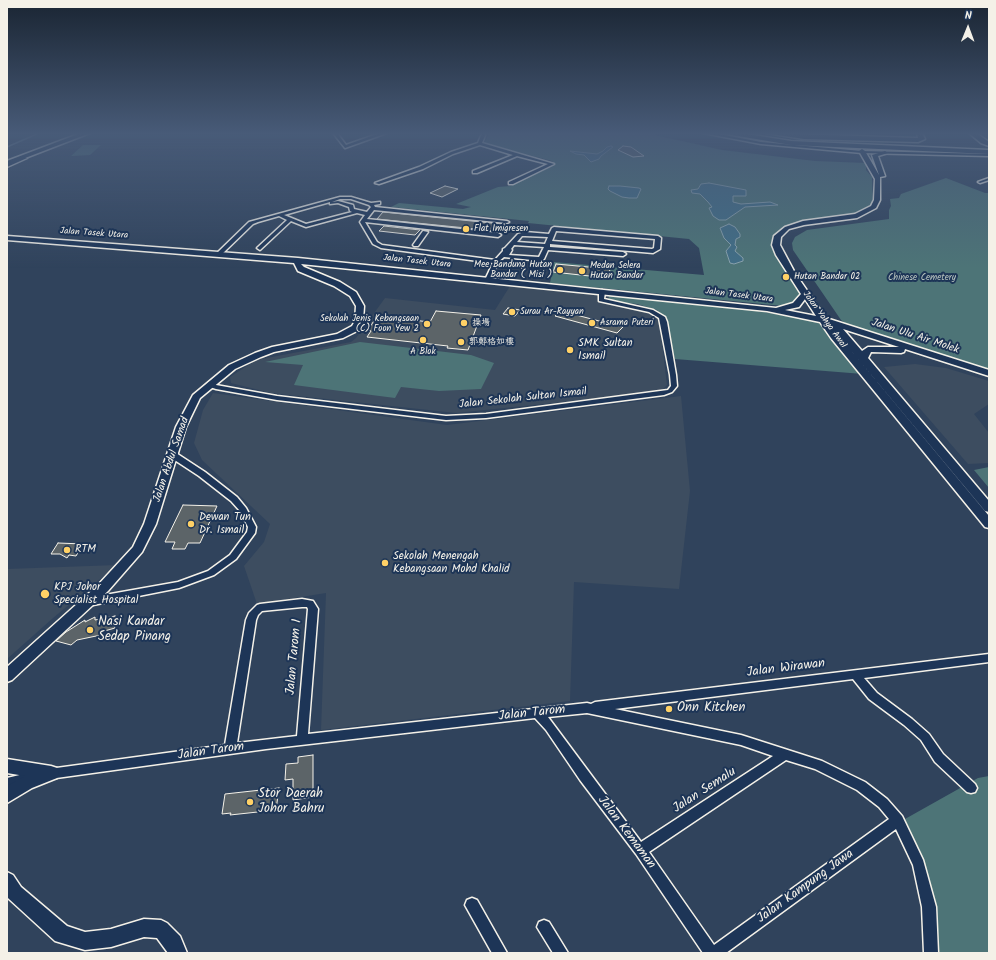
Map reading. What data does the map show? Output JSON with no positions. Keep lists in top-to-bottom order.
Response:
{
  "streets": {
    "main road": [
      "Jalan Tasek Utara",
      "Jalan Yahya Awal",
      "Jalan Ulu Air Molek",
      "Jalan Abdul Samad"
    ],
    "street": [
      "Jalan Sekolah Sultan Ismail",
      "Jalan Tarom 1",
      "Jalan Wirawan",
      "Jalan Tarom",
      "Jalan Semalu",
      "Jalan Kemaman",
      "Jalan Kampung Jawa"
    ]
  },
  "crossings": [
    ["Jalan Tasek Utara", "Jalan Yahya Awal"],
    ["Jalan Tasek Utara", "Jalan Ulu Air Molek"],
    ["Jalan Tasek Utara", "Jalan Sekolah Sultan Ismail"],
    ["Jalan Tasek Utara", "Jalan Abdul Samad"],
    ["Jalan Yahya Awal", "Jalan Ulu Air Molek"],
    ["Jalan Sekolah Sultan Ismail", "Jalan Abdul Samad"],
    ["Jalan Tarom 1", "Jalan Tarom"],
    ["Jalan Wirawan", "Jalan Tarom"],
    ["Jalan Tarom", "Jalan Semalu"],
    ["Jalan Tarom", "Jalan Kemaman"],
    ["Jalan Tarom", "Jalan Kampung Jawa"],
    ["Jalan Semalu", "Jalan Kemaman"]
  ],
  "parks": ["Chinese Cemetery"],
  "places": [
    "Flat Imigresen",
    "Mee Bandung Hutan Bandar ( Misi )",
    "Medan Selera Hutan Bandar",
    "Hutan Bandar 02",
    "Surau Ar-Rayyan",
    "操場",
    "Asrama Puteri",
    "Sekolah Jenis Kebangsaan (C) Foon Yew 2",
    "A Blok",
    "郭鄭格如樓",
    "SMK Sultan Ismail",
    "Dewan Tun Dr. Ismail",
    "RTM",
    "Sekolah Menengah Kebangsaan Mohd Khalid",
    "KPJ Johor Specialist Hospital",
    "Nasi Kandar Sedap Pinang",
    "Onn Kitchen",
    "Stor Daerah Johor Bahru"
  ],
  "north": "top"
}
